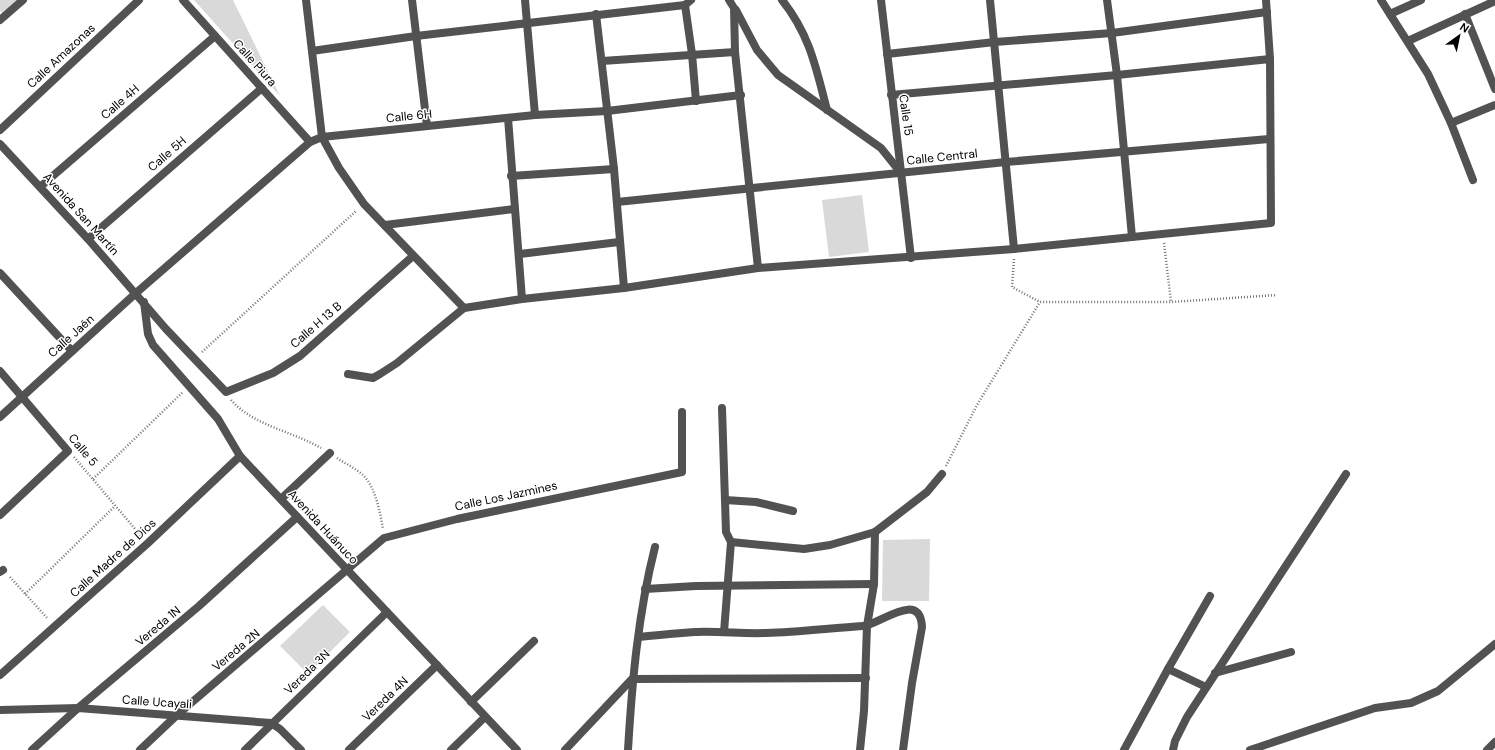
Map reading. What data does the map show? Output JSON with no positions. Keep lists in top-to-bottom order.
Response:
{
  "streets": {
    "street": [
      "Calle Amazonas",
      "Calle Piura",
      "Calle 4H",
      "Calle 15",
      "Calle 6H",
      "Calle 5H",
      "Calle Central",
      "Avenida San Martín",
      "Calle H 13 B",
      "Calle Jaén",
      "Calle 5",
      "Calle Los Jazmines",
      "Avenida Huánuco",
      "Calle Madre de Dios",
      "Vereda 1N",
      "Vereda 2N",
      "Vereda 3N",
      "Vereda 4N",
      "Calle Ucayali"
    ]
  },
  "crossings": [
    ["Calle Piura", "Calle 4H"],
    ["Calle Piura", "Calle 6H"],
    ["Calle Piura", "Calle 5H"],
    ["Calle 4H", "Avenida San Martín"],
    ["Calle 15", "Calle Central"],
    ["Calle 6H", "Avenida San Martín"],
    ["Calle 6H", "Calle Jaén"],
    ["Calle 5H", "Avenida San Martín"],
    ["Avenida San Martín", "Calle H 13 B"],
    ["Avenida San Martín", "Calle Jaén"],
    ["Avenida San Martín", "Avenida Huánuco"],
    ["Calle Jaén", "Calle 5"],
    ["Calle 5", "Calle Madre de Dios"],
    ["Calle Los Jazmines", "Avenida Huánuco"],
    ["Calle Los Jazmines", "Vereda 2N"],
    ["Avenida Huánuco", "Calle Madre de Dios"],
    ["Avenida Huánuco", "Vereda 1N"],
    ["Avenida Huánuco", "Vereda 2N"],
    ["Avenida Huánuco", "Vereda 3N"],
    ["Avenida Huánuco", "Vereda 4N"],
    ["Vereda 1N", "Calle Ucayali"],
    ["Vereda 2N", "Calle Ucayali"],
    ["Vereda 3N", "Calle Ucayali"]
  ],
  "north": "top right"
}
